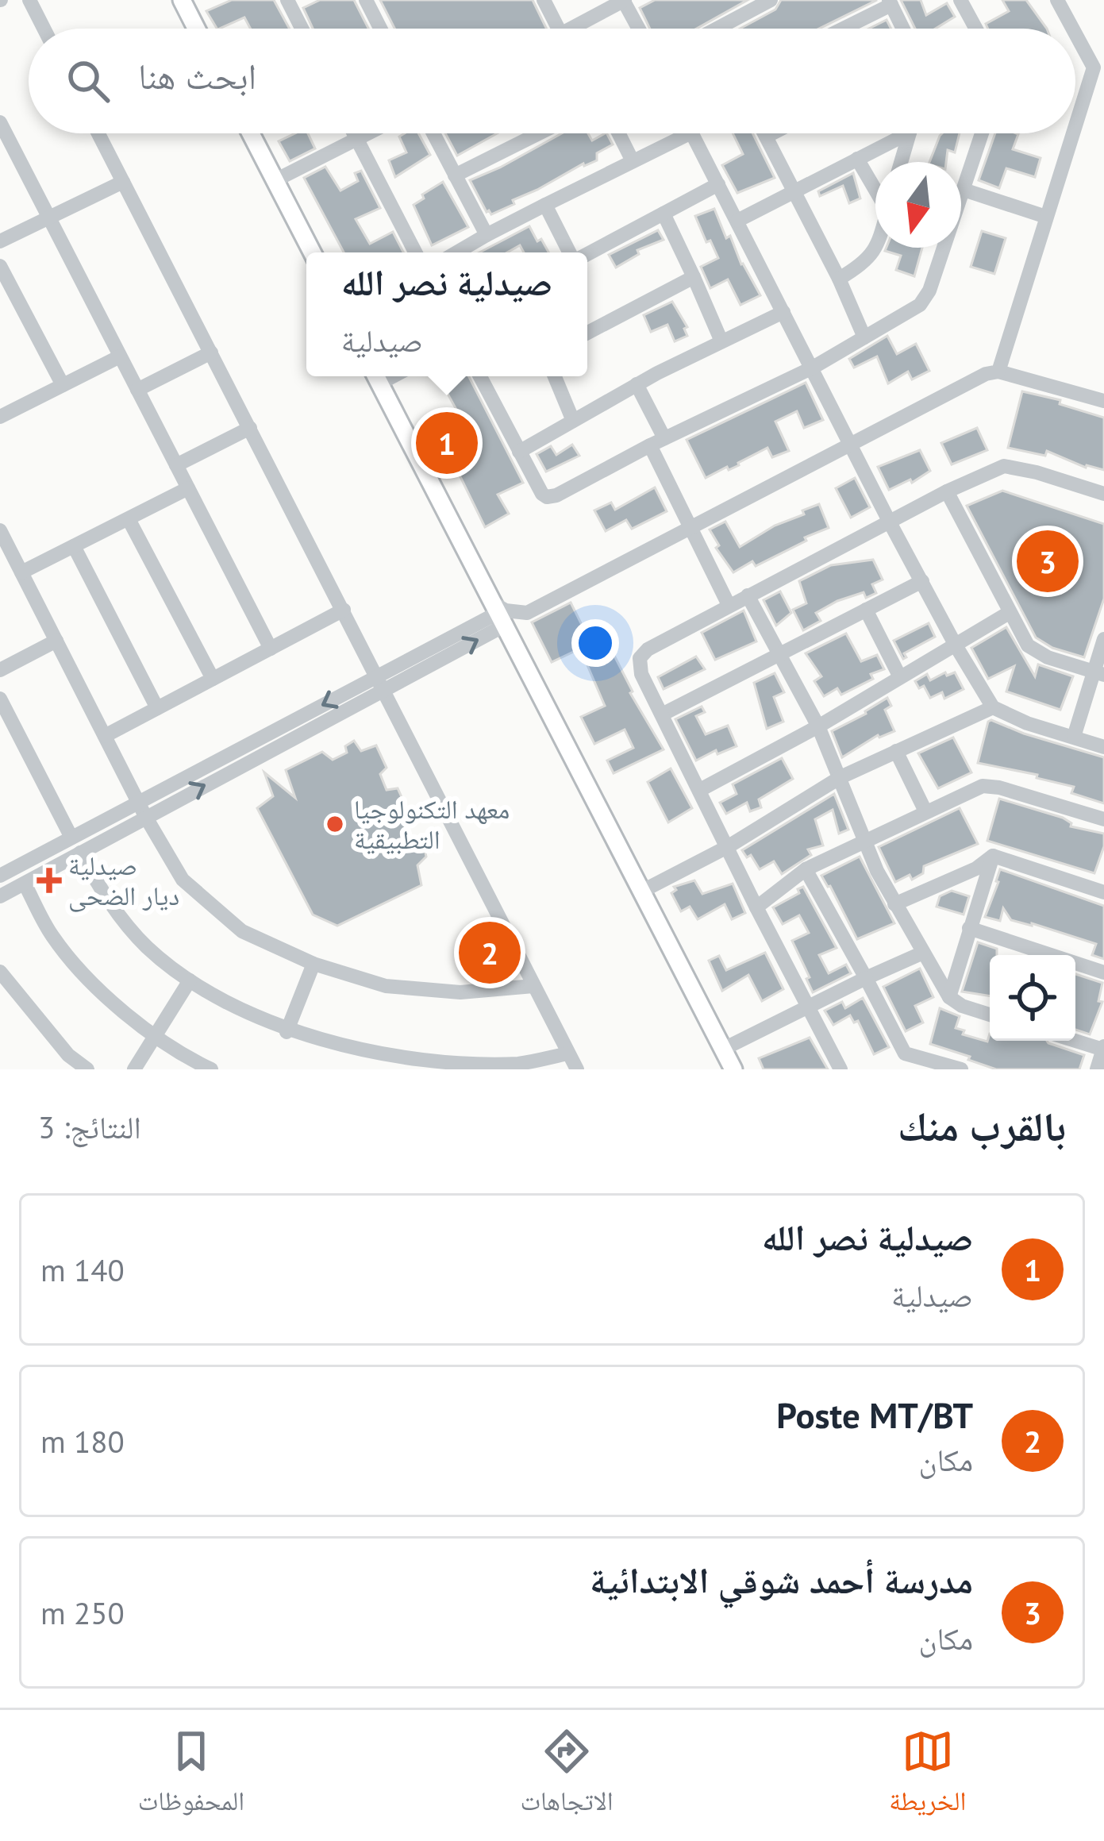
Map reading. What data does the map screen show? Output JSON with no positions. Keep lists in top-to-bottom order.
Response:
{
  "places": {
    "other": ["معهد التكنولوجيا التطبيقية"],
    "health": ["صيدلية ديار الضحى"]
  },
  "north": "bottom",
  "page": {
    "search": "ابحث هنا",
    "popup": ["صيدلية نصر الله", "صيدلية"],
    "pins": ["1", "3", "2"],
    "heading": ["بالقرب منك", "النتائج: 3"],
    "list": [
      {
        "mark": "1",
        "name": "صيدلية نصر الله",
        "note": "صيدلية",
        "value": "140 m"
      },
      {
        "mark": "2",
        "name": "Poste MT/BT",
        "note": "مكان",
        "value": "180 m"
      },
      {
        "mark": "3",
        "name": "مدرسة أحمد شوقي الابتدائية",
        "note": "مكان",
        "value": "250 m"
      }
    ],
    "nav": ["الخريطة", "الاتجاهات", "المحفوظات"]
  }
}
